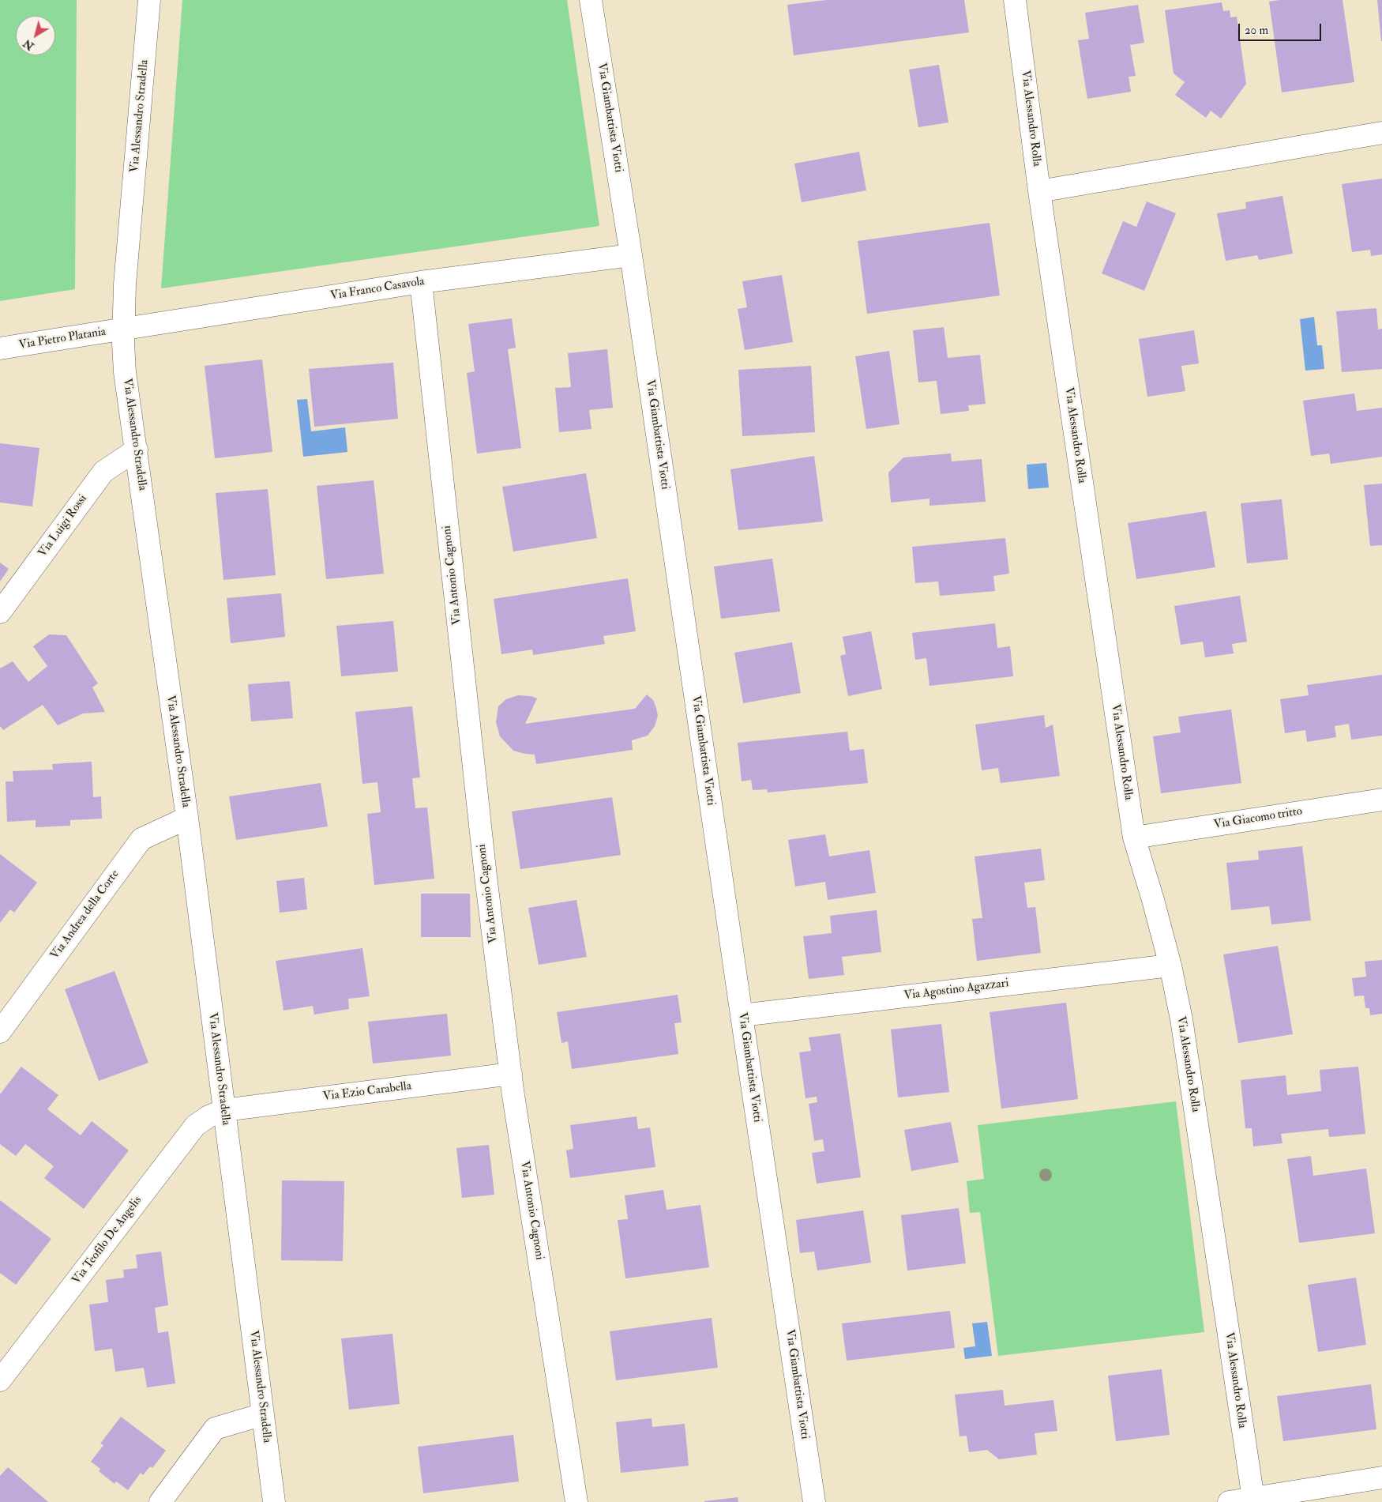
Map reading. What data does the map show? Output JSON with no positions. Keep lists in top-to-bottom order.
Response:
{
  "streets": {
    "street": [
      "Via Alessandro Stradella",
      "Via Giambattista Viotti",
      "Via Alessandro Rolla",
      "Via Franco Casavola",
      "Via Pietro Platania",
      "Via Luigi Rossi",
      "Via Antonio Cagnoni",
      "Via Giacomo tritto",
      "Via Andrea della Corte",
      "Via Agostino Agazzari",
      "Via Ezio Carabella",
      "Via Teofilo De Angelis"
    ]
  },
  "crossings": [
    ["Via Alessandro Stradella", "Via Franco Casavola"],
    ["Via Alessandro Stradella", "Via Pietro Platania"],
    ["Via Alessandro Stradella", "Via Luigi Rossi"],
    ["Via Alessandro Stradella", "Via Andrea della Corte"],
    ["Via Alessandro Stradella", "Via Ezio Carabella"],
    ["Via Alessandro Stradella", "Via Teofilo De Angelis"],
    ["Via Giambattista Viotti", "Via Franco Casavola"],
    ["Via Giambattista Viotti", "Via Agostino Agazzari"],
    ["Via Alessandro Rolla", "Via Giacomo tritto"],
    ["Via Alessandro Rolla", "Via Agostino Agazzari"],
    ["Via Franco Casavola", "Via Pietro Platania"],
    ["Via Franco Casavola", "Via Antonio Cagnoni"],
    ["Via Antonio Cagnoni", "Via Ezio Carabella"],
    ["Via Ezio Carabella", "Via Teofilo De Angelis"]
  ],
  "scale_bar": "20 m",
  "north": "bottom left"
}
